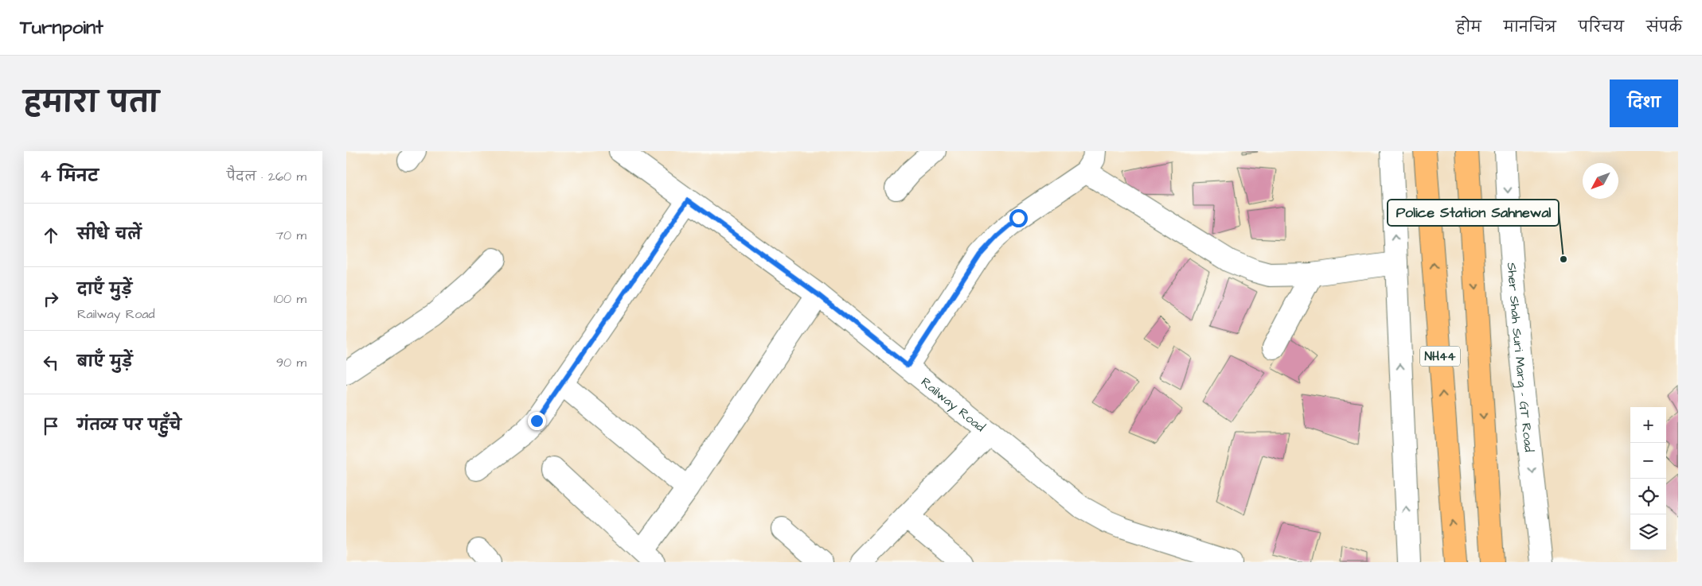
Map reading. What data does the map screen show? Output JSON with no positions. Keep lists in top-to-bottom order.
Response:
{
  "streets": {
    "highway": ["NH44"],
    "street": ["Sher Shah Suri Marg - GT Road", "Railway Road"]
  },
  "places": ["Police Station Sahnewal"],
  "north": "bottom left",
  "page": {
    "header": "Turnpoint",
    "nav": [
      "होम",
      "मानचित्र",
      "परिचय",
      "संपर्क"
    ],
    "title": "हमारा पता",
    "buttons": "दिशा",
    "heading": ["4 मिनट", "पैदल · 260 m"],
    "list": [
      ["सीधे चलें", "70 m"],
      ["दाएँ मुड़ें", "Railway Road", "100 m"],
      ["बाएँ मुड़ें", "90 m"],
      "गंतव्य पर पहुँचे"
    ],
    "map_buttons": ["+", "−"]
  }
}
